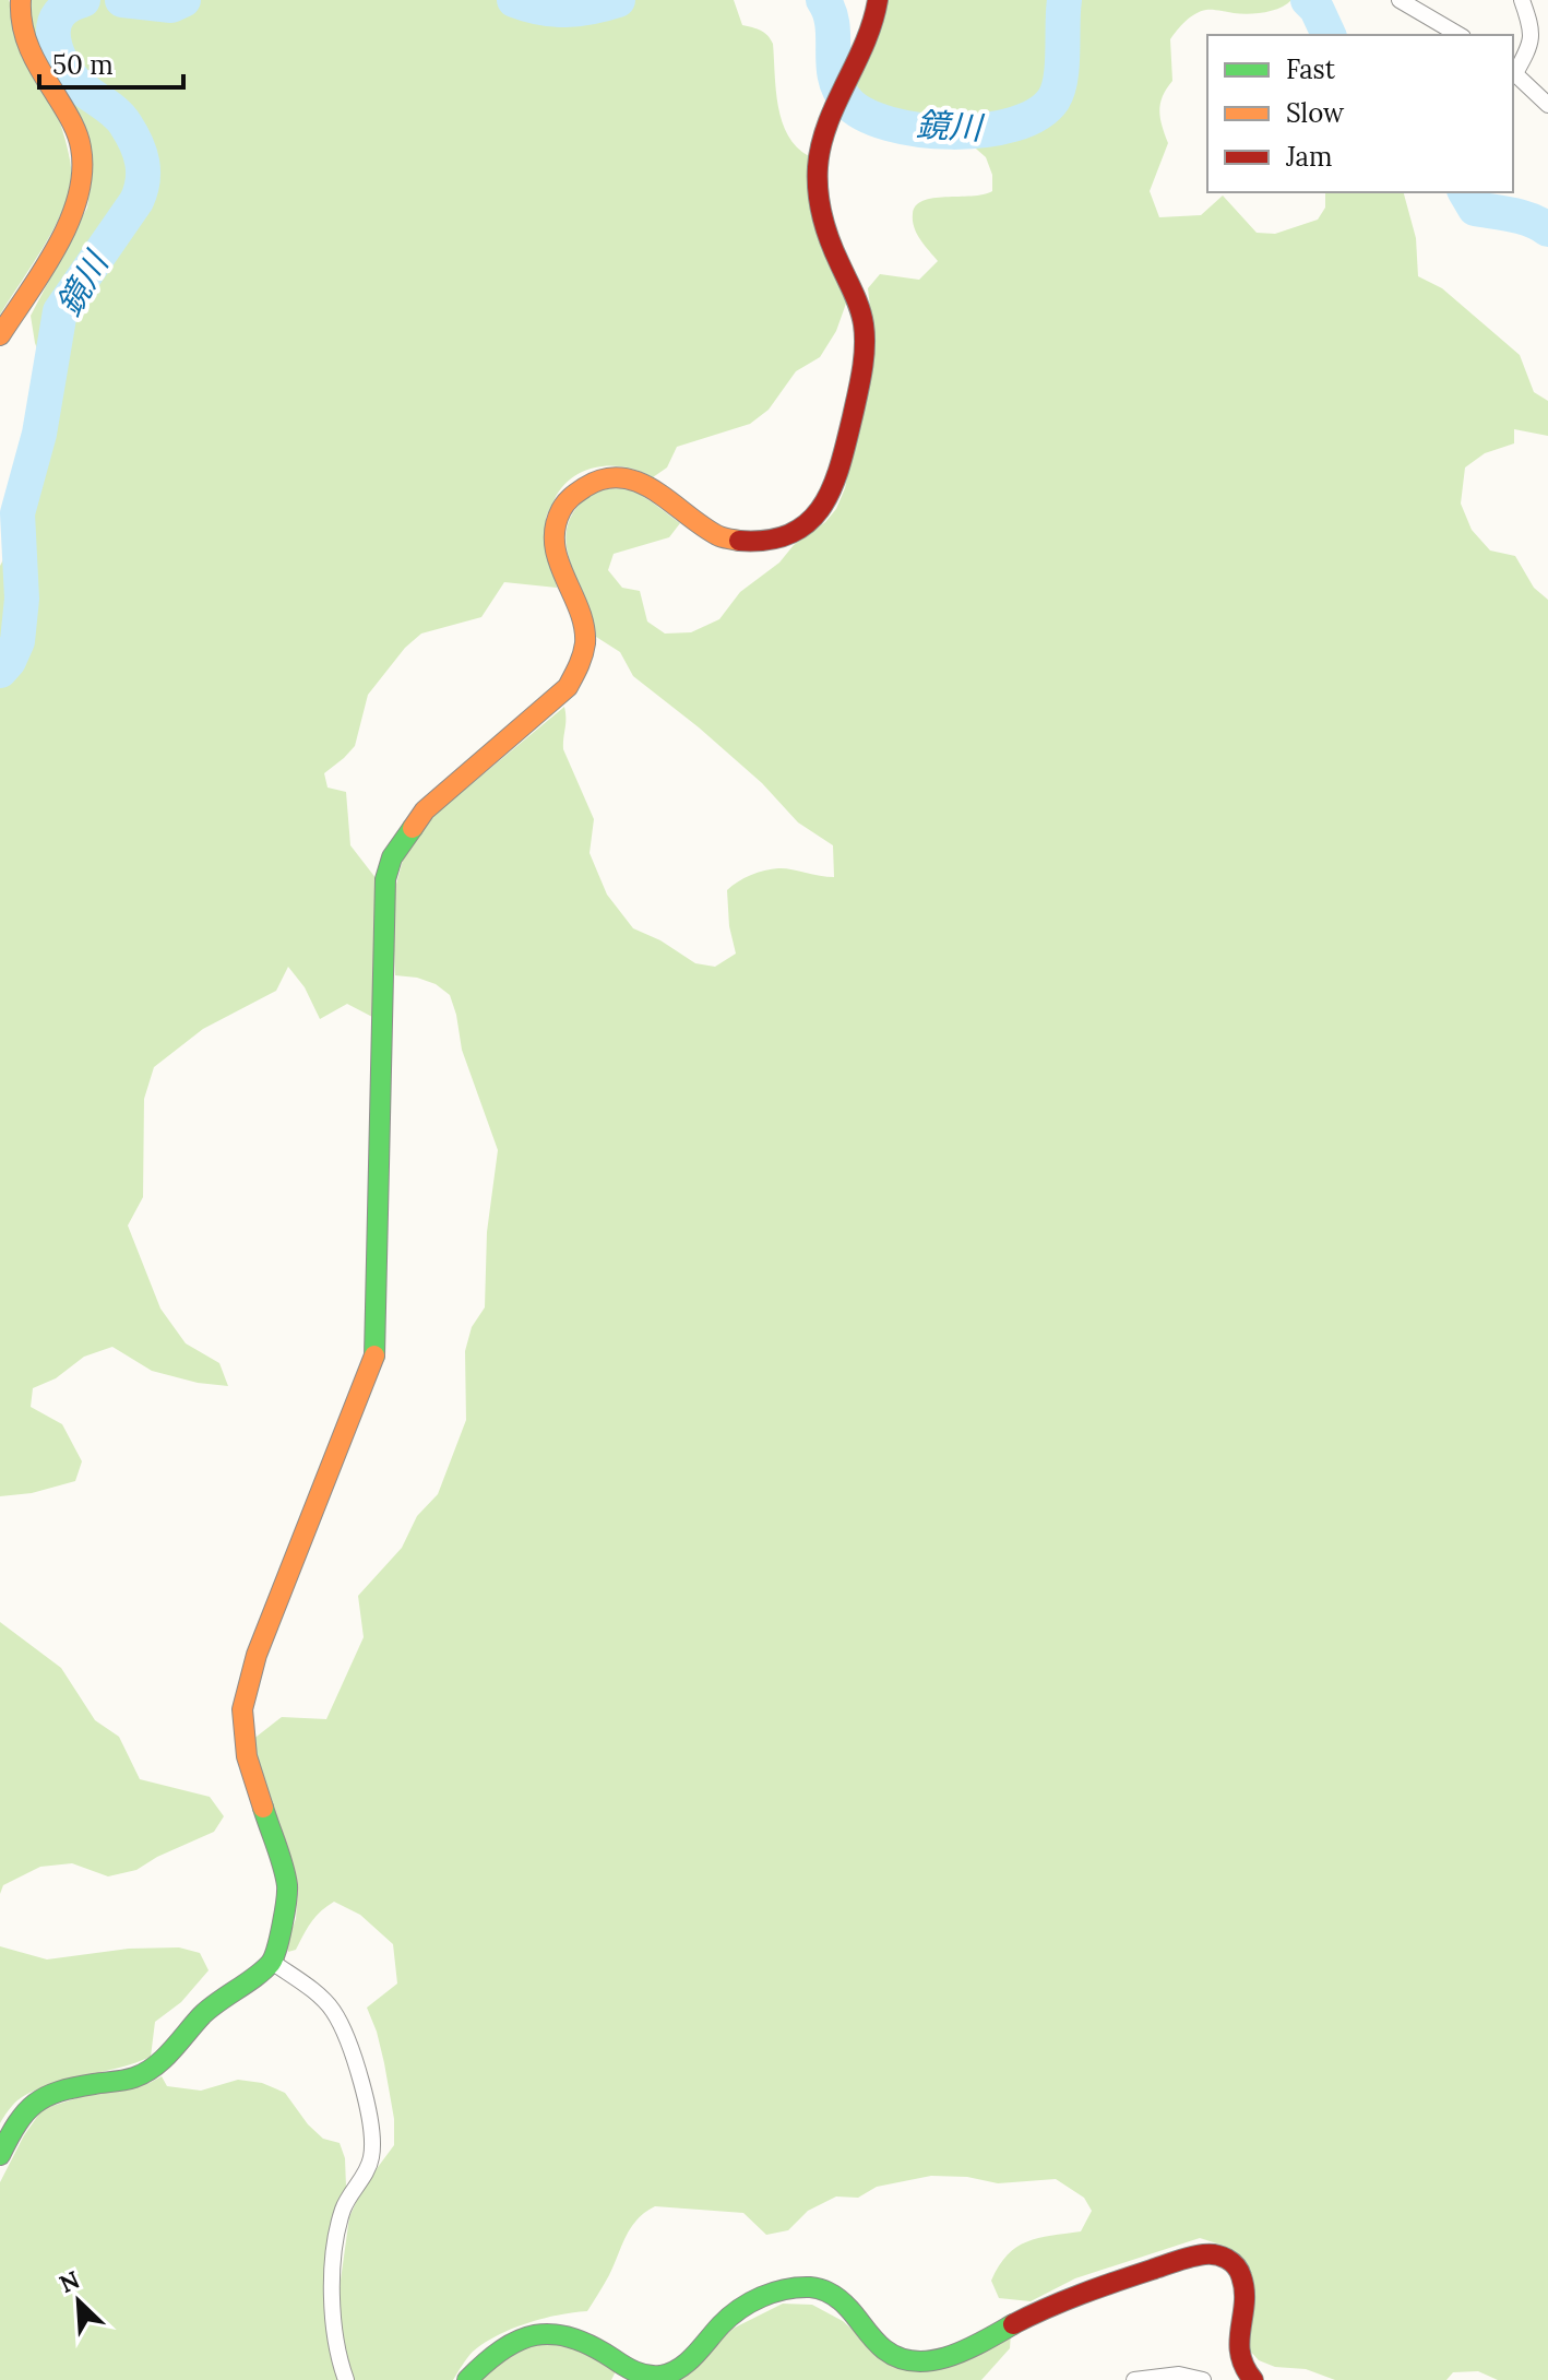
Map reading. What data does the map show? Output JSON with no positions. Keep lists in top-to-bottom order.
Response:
{
  "water": ["鏡川"],
  "legend": ["Fast", "Slow", "Jam"],
  "scale_bar": "50 m",
  "north": "top left"
}
